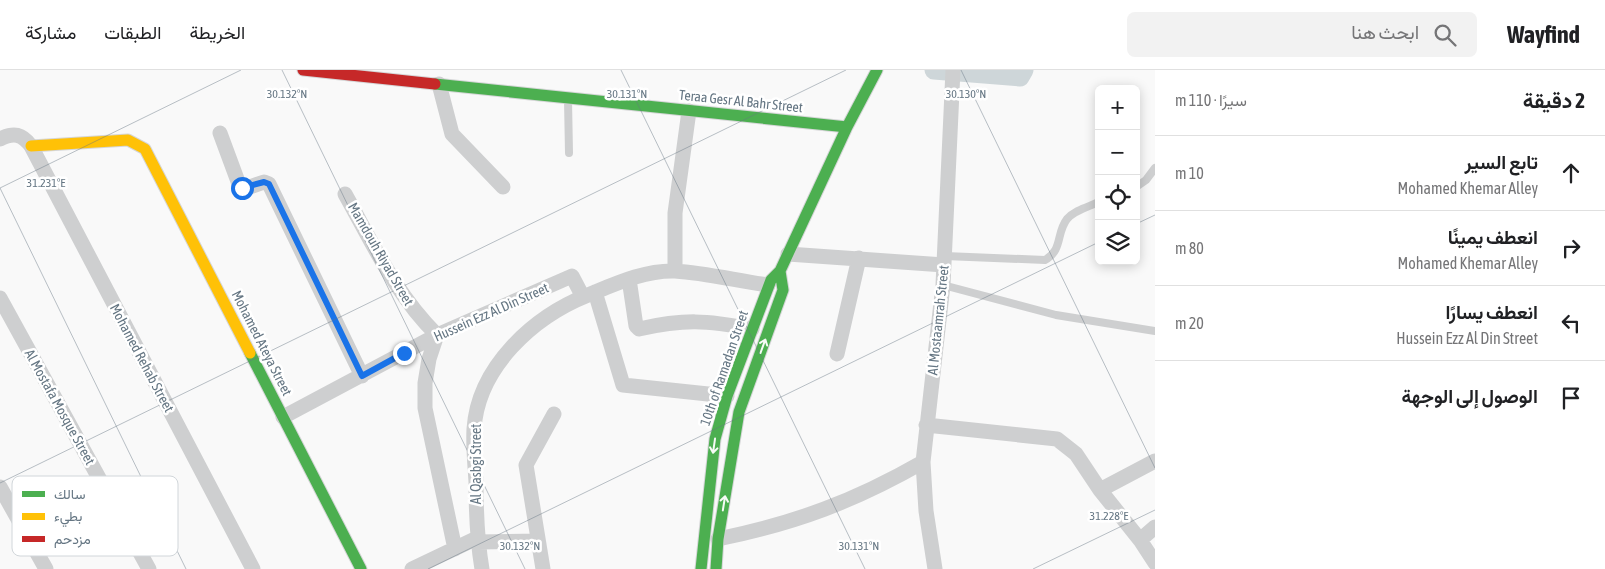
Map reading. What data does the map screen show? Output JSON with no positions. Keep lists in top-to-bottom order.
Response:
{
  "streets": {
    "street": [
      "Teraa Gesr Al Bahr Street",
      "Mamdouh Riyad Street",
      "Hussein Ezz Al Din Street",
      "Al Mostaamrah Street",
      "Mohamed Ateya Street",
      "Mohamed Rehab Street",
      "10th of Ramadan Street",
      "Al Mostafa Mosque Street",
      "Al Qasbgi Street"
    ]
  },
  "crossings": [
    ["Teraa Gesr Al Bahr Street", "10th of Ramadan Street"],
    ["Mamdouh Riyad Street", "Hussein Ezz Al Din Street"],
    ["Hussein Ezz Al Din Street", "Mohamed Ateya Street"],
    ["Hussein Ezz Al Din Street", "Al Qasbgi Street"],
    ["Mohamed Ateya Street", "Mohamed Rehab Street"],
    ["10th of Ramadan Street", "Al Qasbgi Street"]
  ],
  "legend": ["سالك", "بطيء", "مزدحم"],
  "page": {
    "header": "Wayfind",
    "search": "ابحث هنا",
    "nav": ["الخريطة", "الطبقات", "مشاركة"],
    "heading": ["2 دقيقة", "سيرًا · 110 m"],
    "map_buttons": ["+", "−"],
    "list": [
      ["تابع السير", "Mohamed Khemar Alley", "10 m"],
      ["انعطف يمينًا", "Mohamed Khemar Alley", "80 m"],
      ["انعطف يسارًا", "Hussein Ezz Al Din Street", "20 m"],
      "الوصول إلى الوجهة"
    ]
  },
  "coordinates": [
    "30.132°N",
    "30.130°N",
    "30.131°N",
    "31.231°E",
    "31.228°E"
  ]
}
